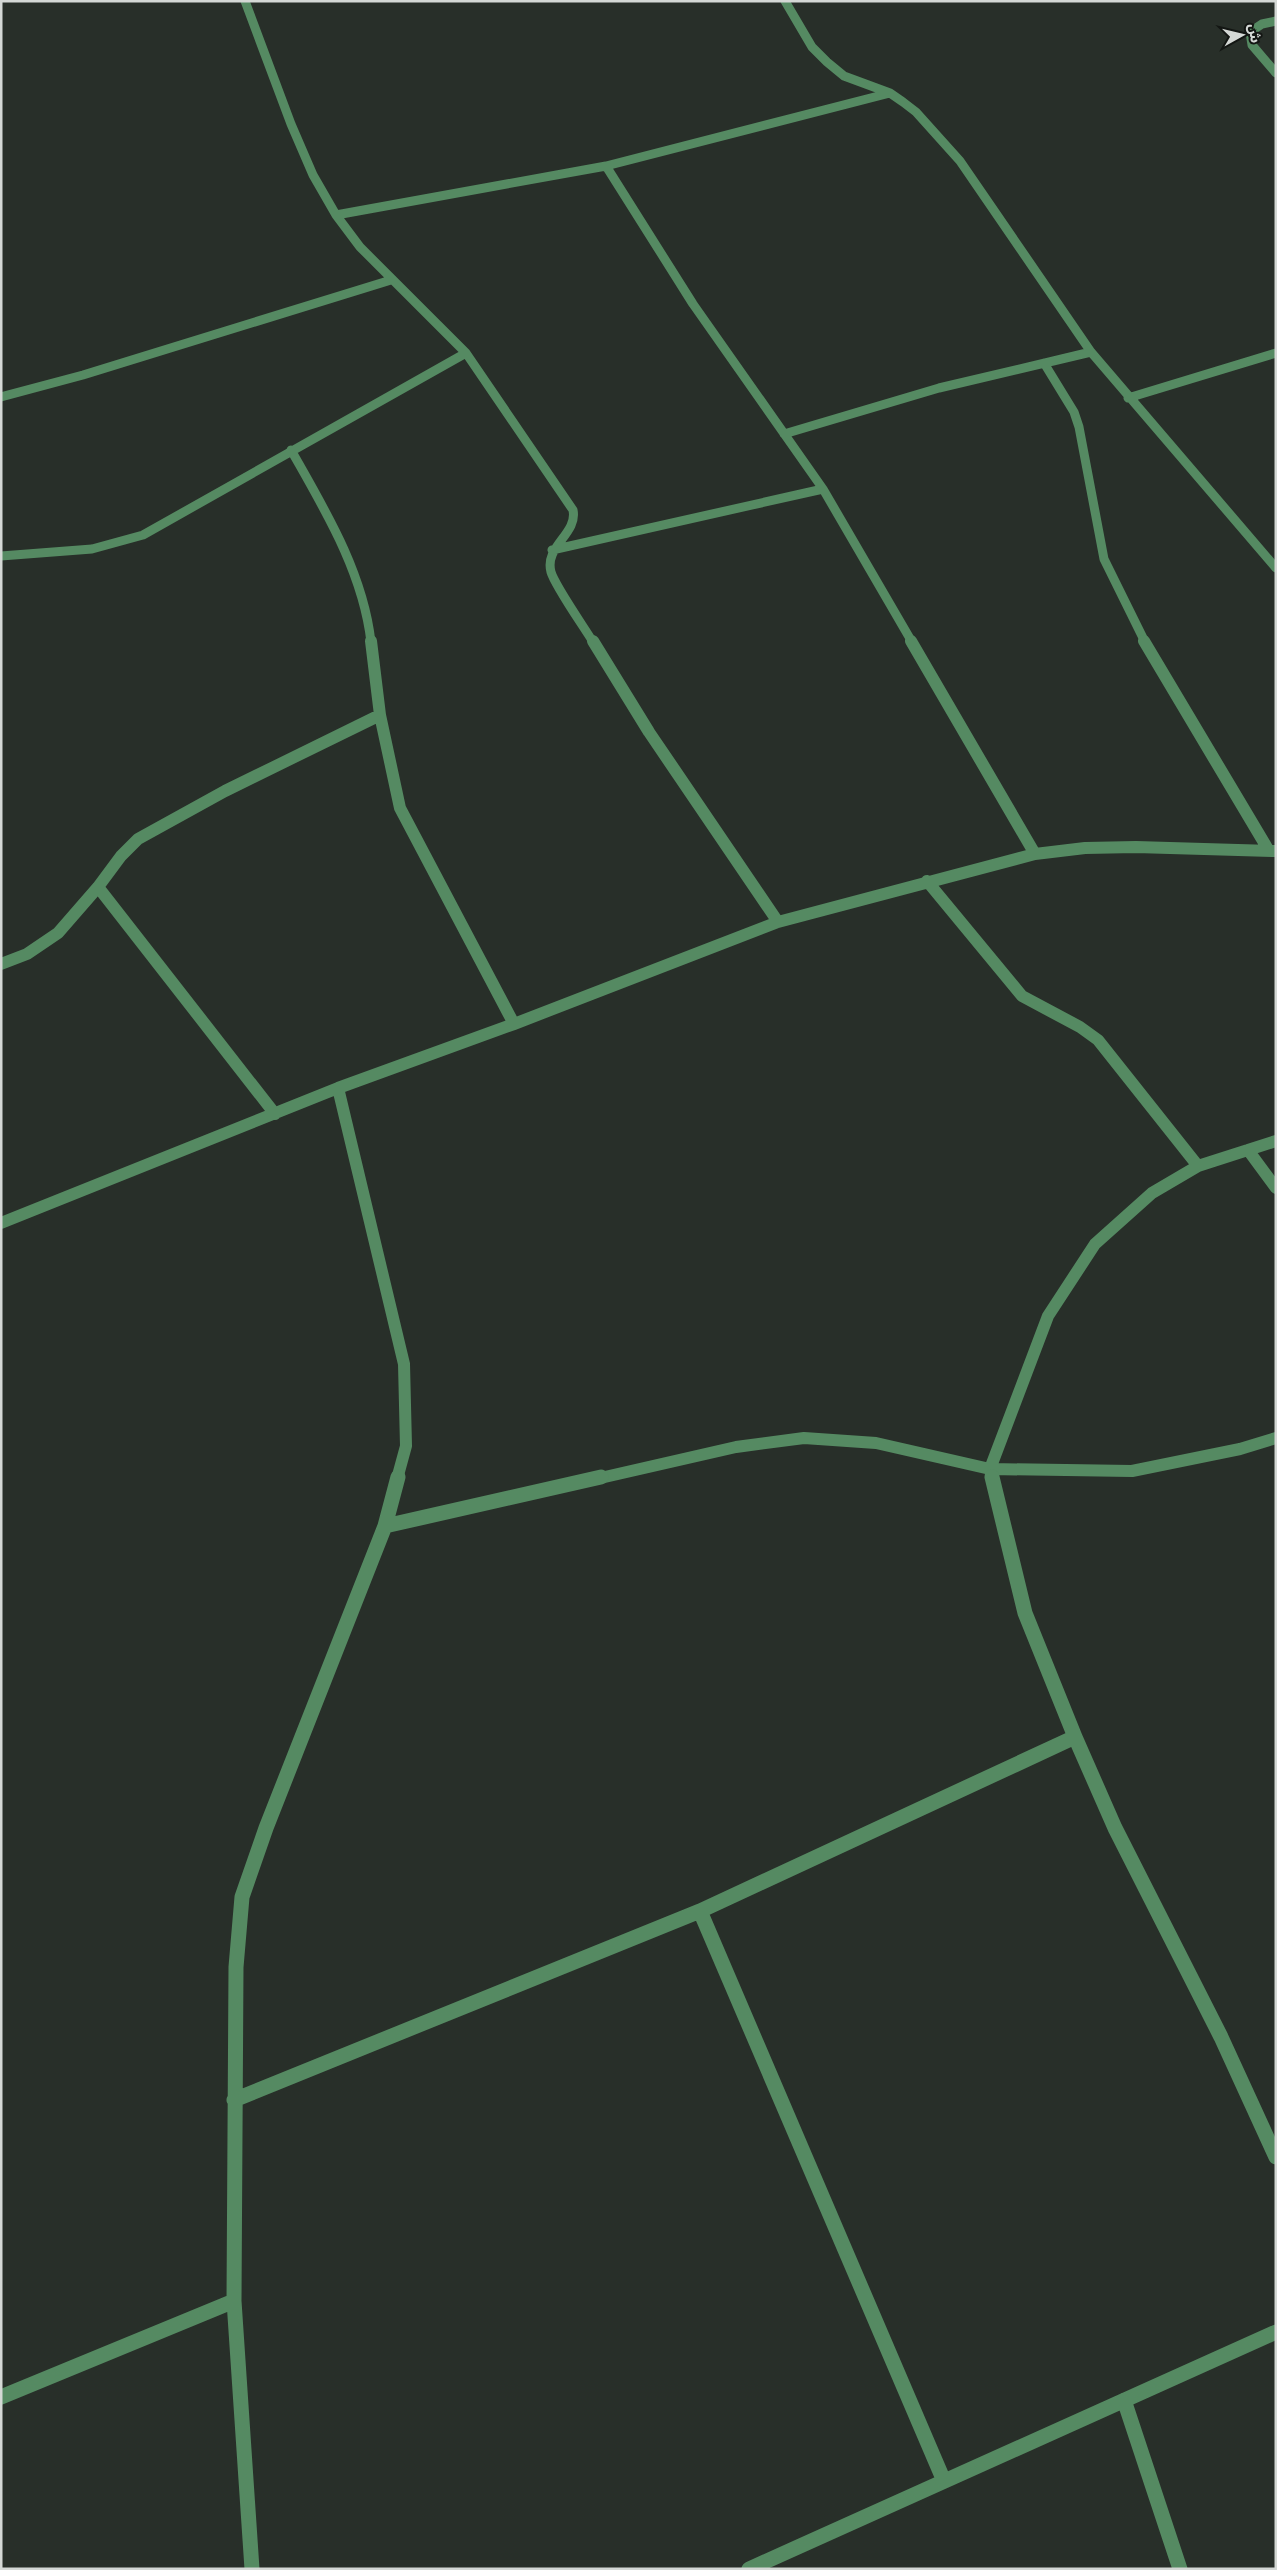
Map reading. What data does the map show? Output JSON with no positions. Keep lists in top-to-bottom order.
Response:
{
  "north": "right"
}
